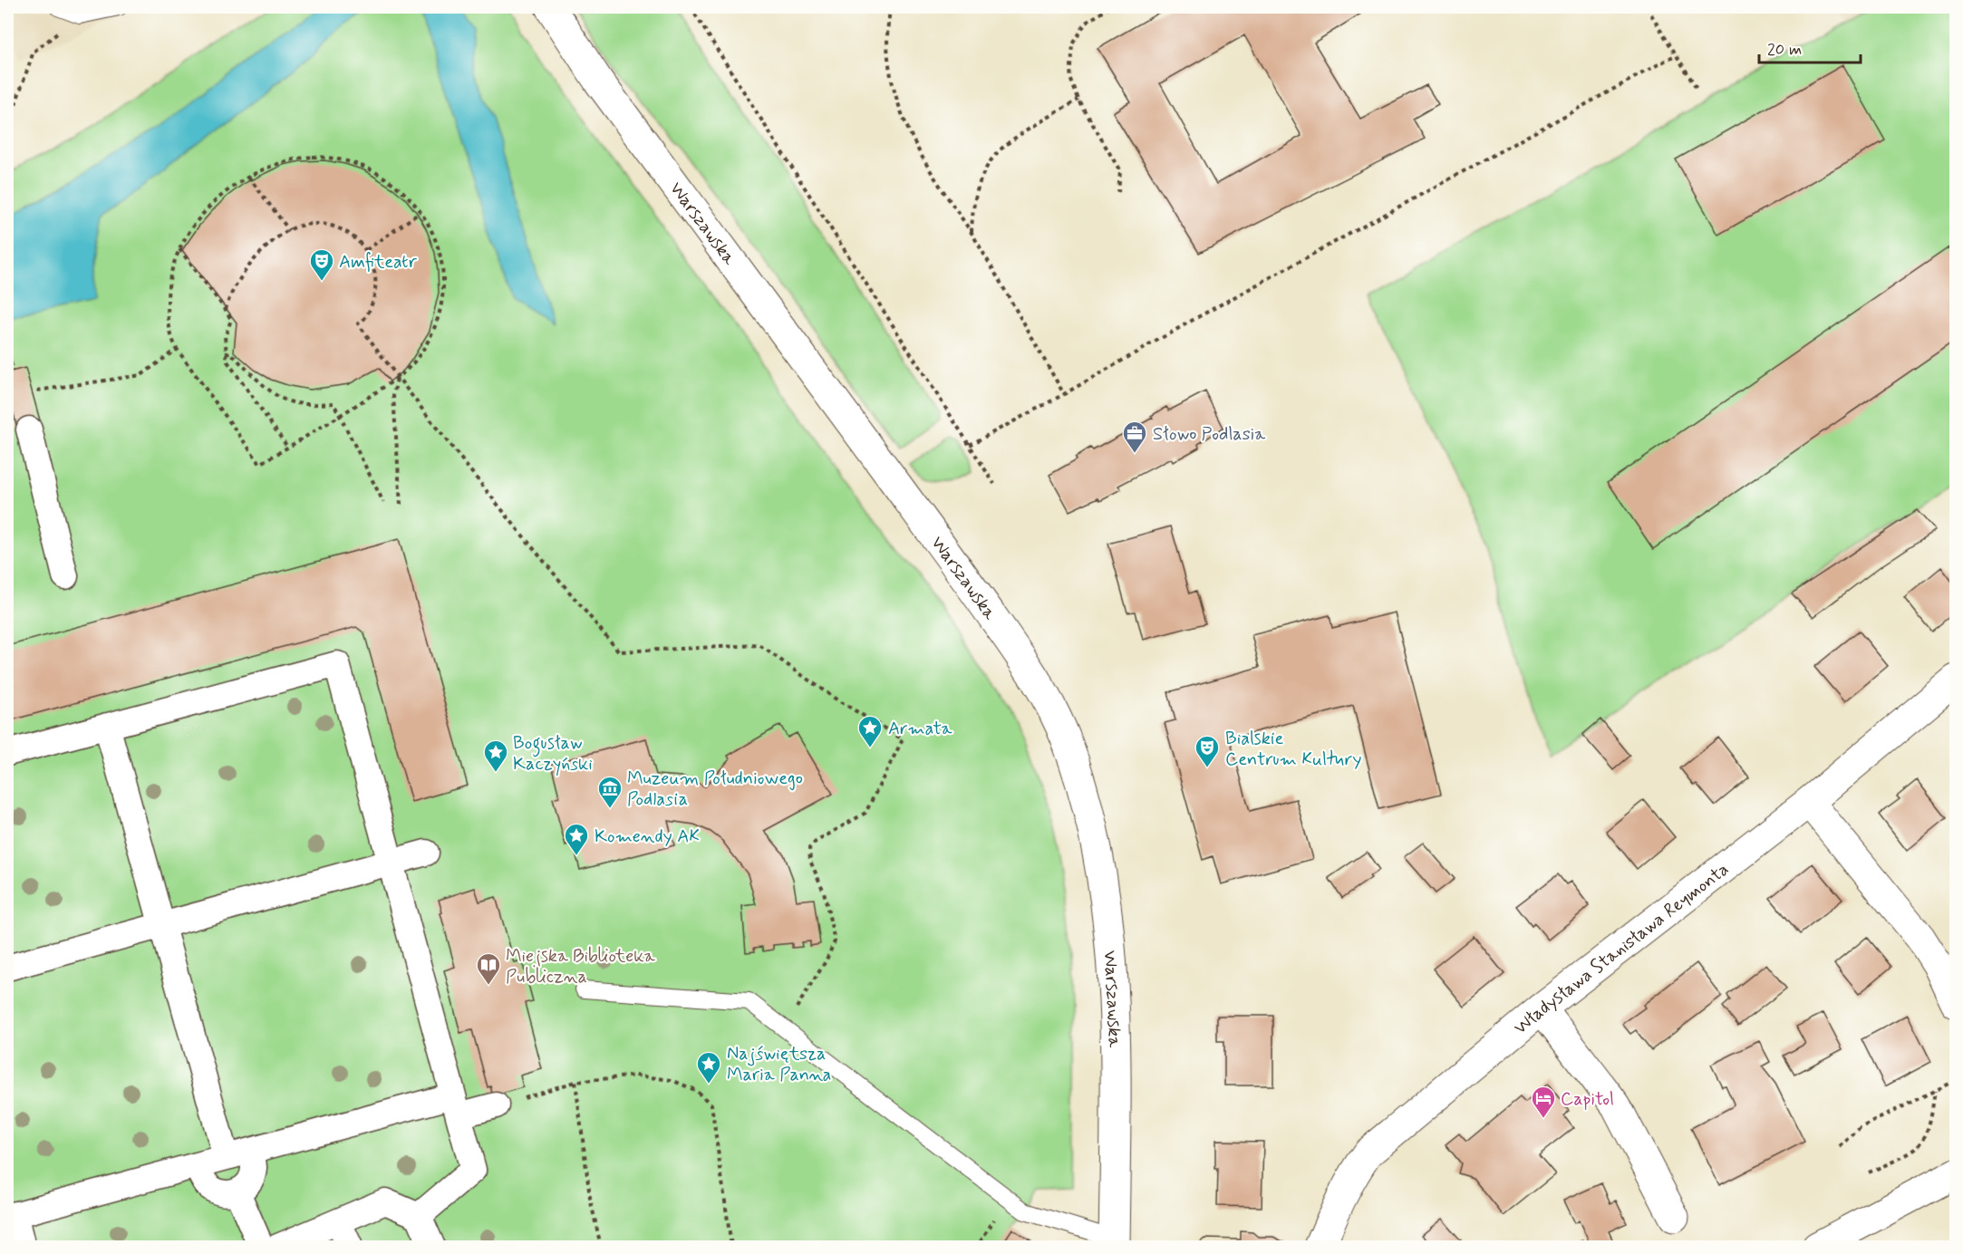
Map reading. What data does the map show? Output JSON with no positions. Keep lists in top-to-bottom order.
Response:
{
  "streets": {
    "street": ["Warszawska", "Władysława Stanisława Reymonta"]
  },
  "places": {
    "theatre": ["Amfiteatr", "Bialskie Centrum Kultury"],
    "office": ["Słowo Podlasia"],
    "place": [
      "Armata",
      "Bogusław Kaczyński",
      "Komendy AK",
      "Najświętsza Maria Panna"
    ],
    "museum": ["Muzeum Południowego Podlasia"],
    "library": ["Miejska Biblioteka Publiczna"],
    "hotel": ["Capitol"]
  },
  "scale_bar": "20 m"
}
